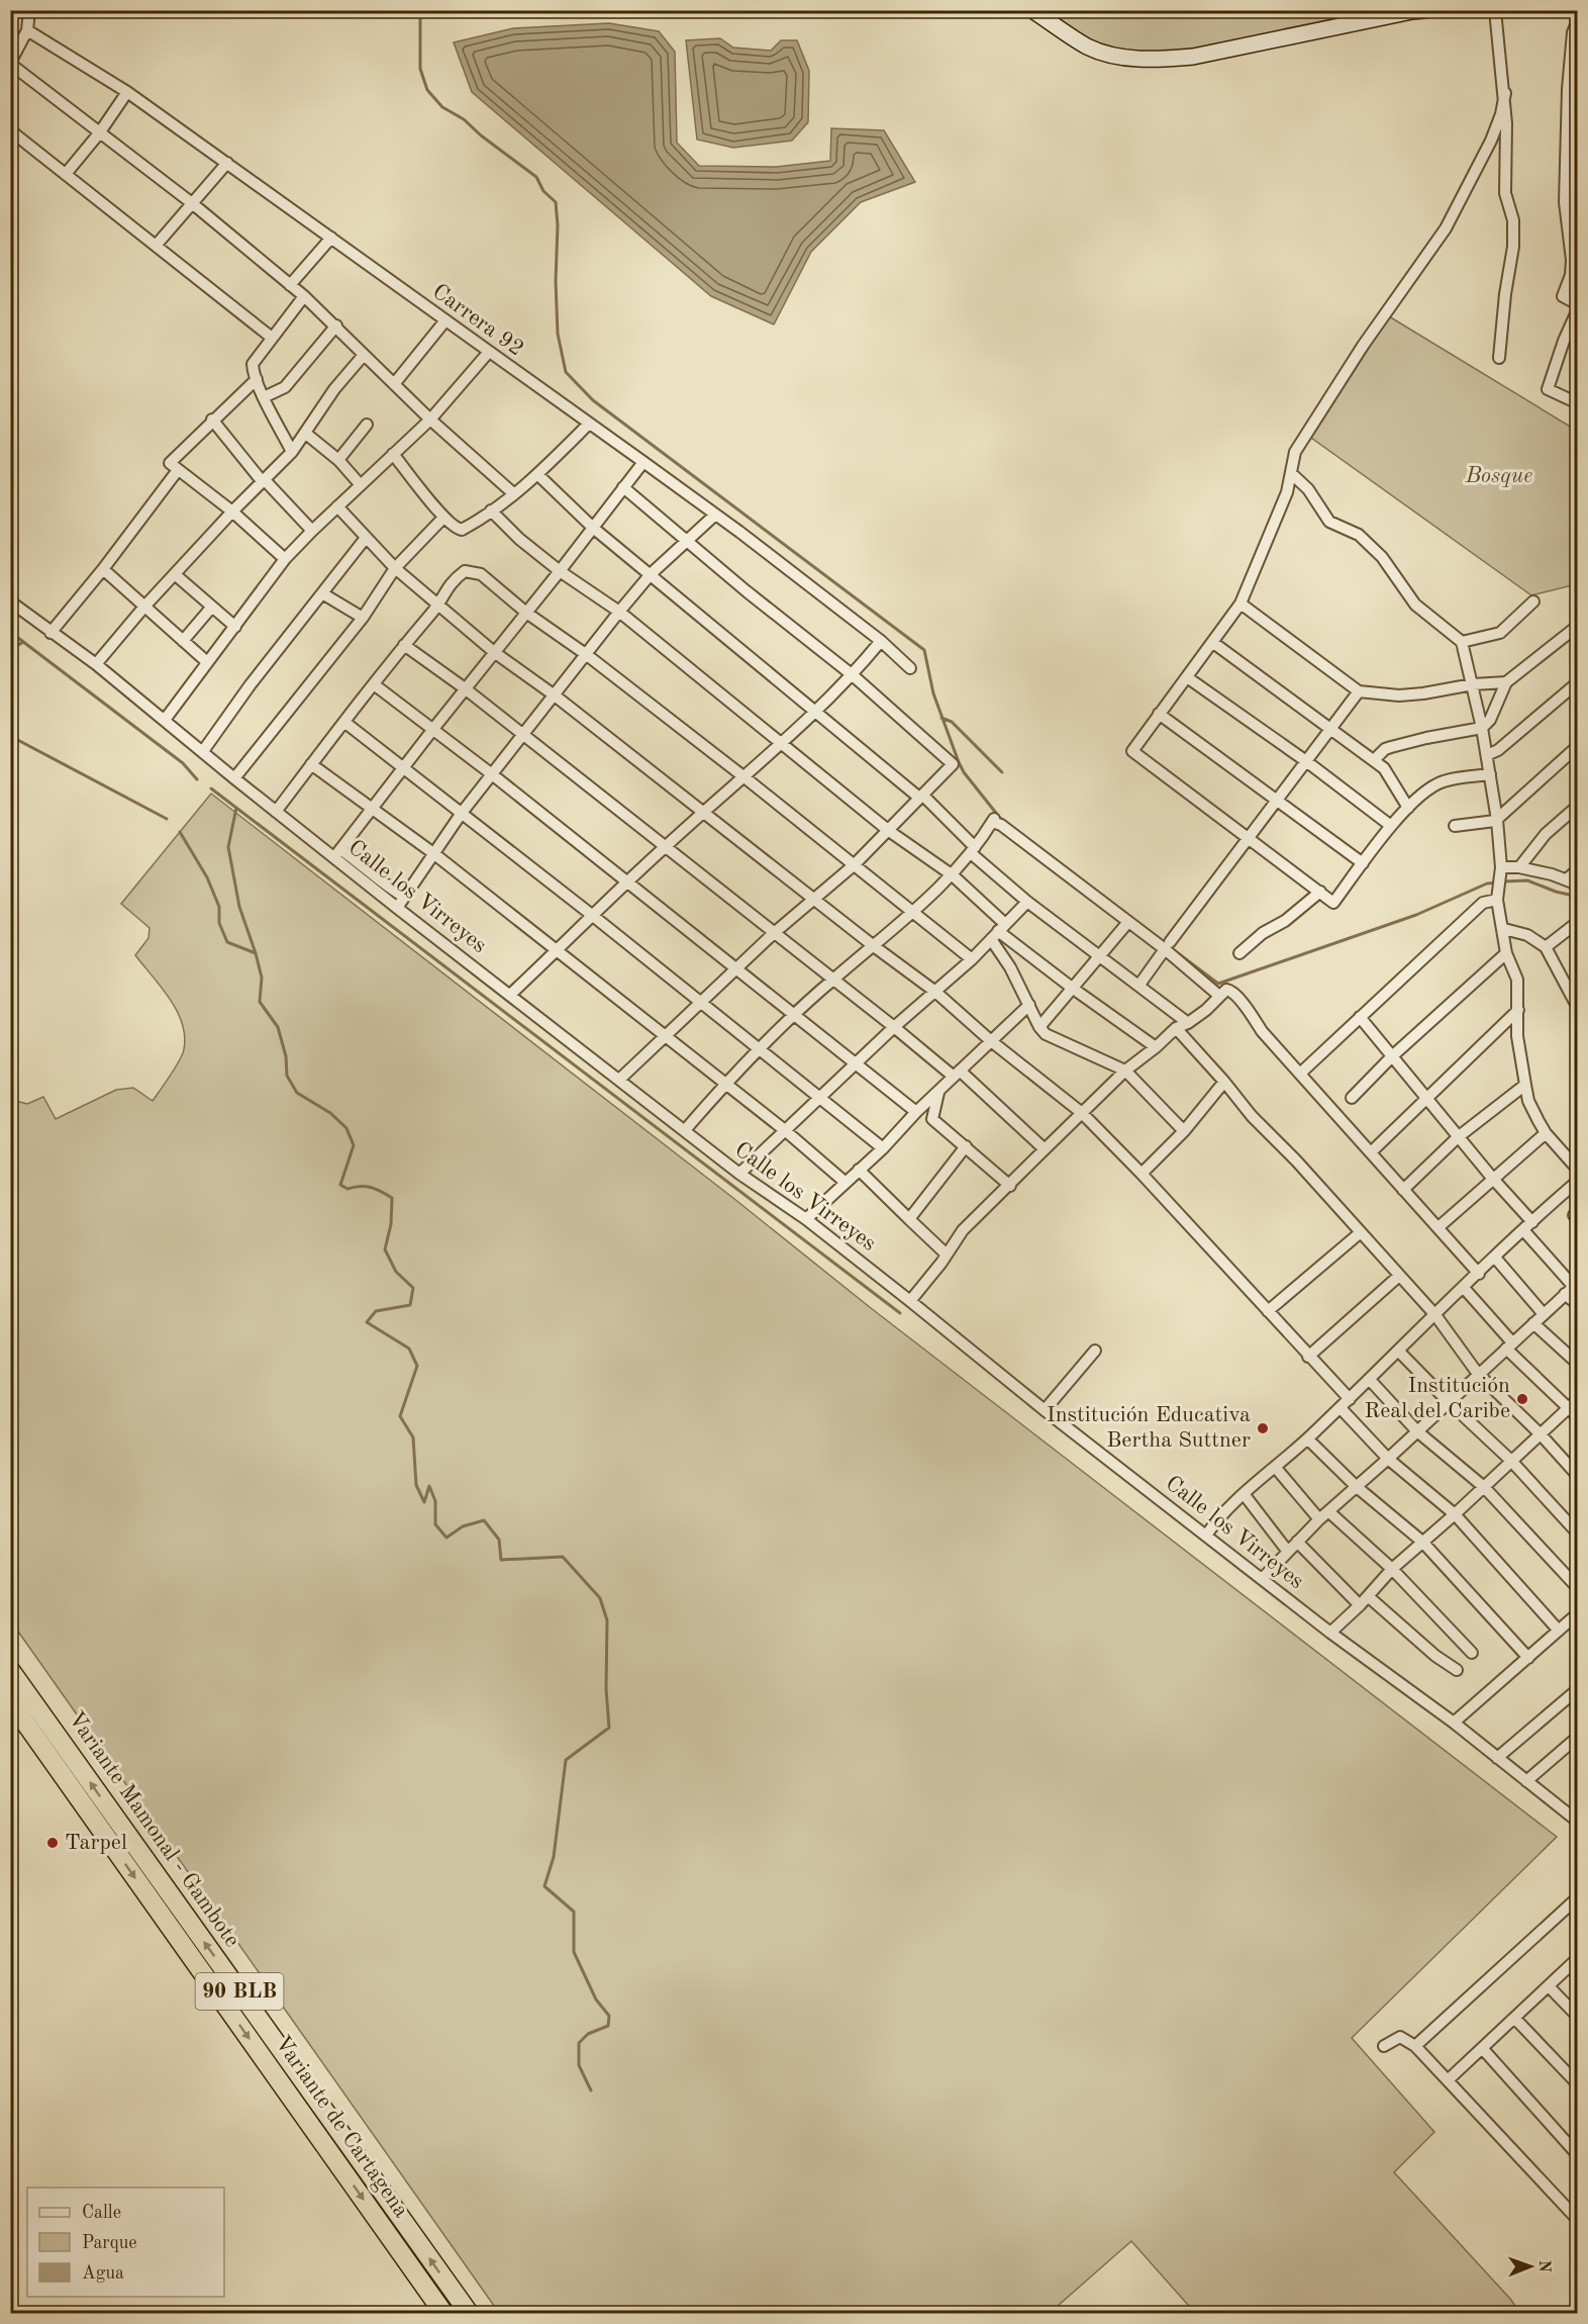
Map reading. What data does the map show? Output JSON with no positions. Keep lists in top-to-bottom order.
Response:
{
  "streets": {
    "highway": ["Variante Mamonal - Gambote", "90 BLB", "Variante de Cartagena"],
    "street": ["Carrera 92", "Calle los Virreyes"]
  },
  "one_way": ["Variante Mamonal - Gambote", "Variante de Cartagena"],
  "parks": ["Bosque"],
  "places": ["Institución Real del Caribe", "Institución Educativa Bertha Suttner", "Tarpel"],
  "legend": ["Calle", "Parque", "Agua"],
  "north": "right"
}
